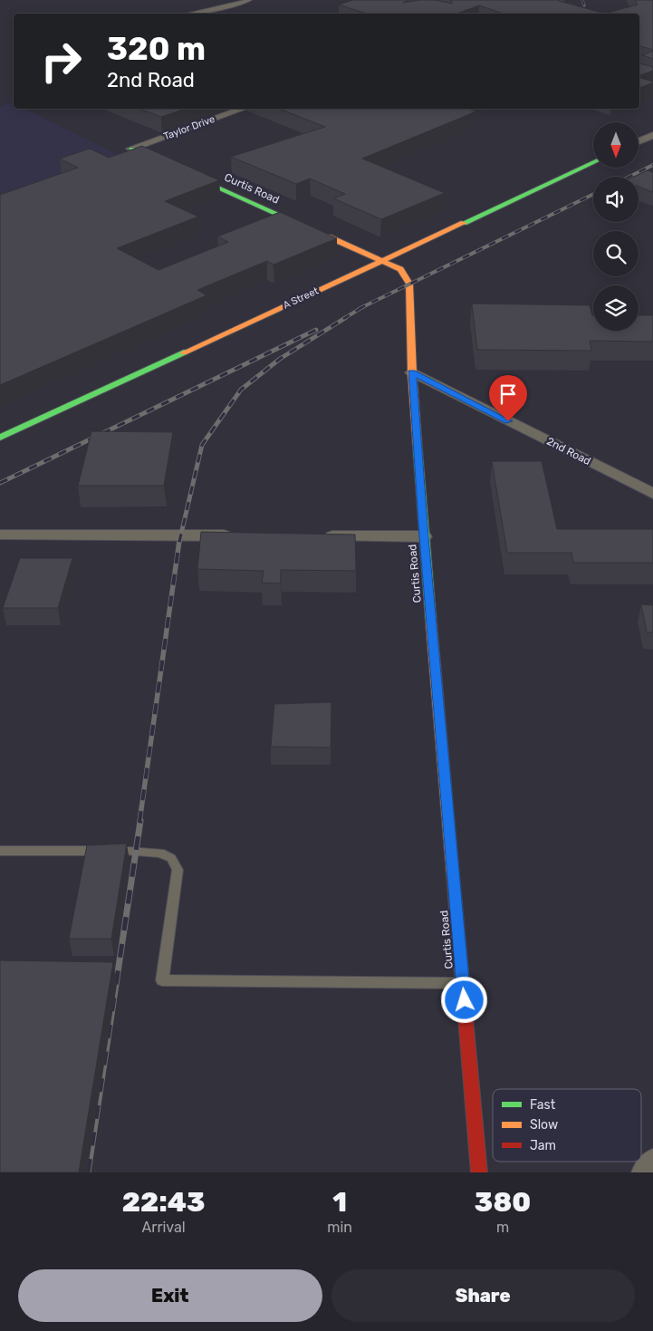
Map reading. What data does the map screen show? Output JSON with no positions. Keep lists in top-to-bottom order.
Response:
{
  "streets": {
    "street": [
      "Taylor Drive",
      "Curtis Road",
      "A Street",
      "2nd Road"
    ]
  },
  "crossings": [
    ["Taylor Drive", "Curtis Road"],
    ["Curtis Road", "A Street"],
    ["Curtis Road", "2nd Road"]
  ],
  "legend": ["Fast", "Slow", "Jam"],
  "north": "bottom",
  "page": {
    "turn": ["320 m", "2nd Road"],
    "eta": [
      "22:43",
      "Arrival",
      "1",
      "min",
      "380",
      "m"
    ],
    "buttons": ["Exit", "Share"]
  }
}
